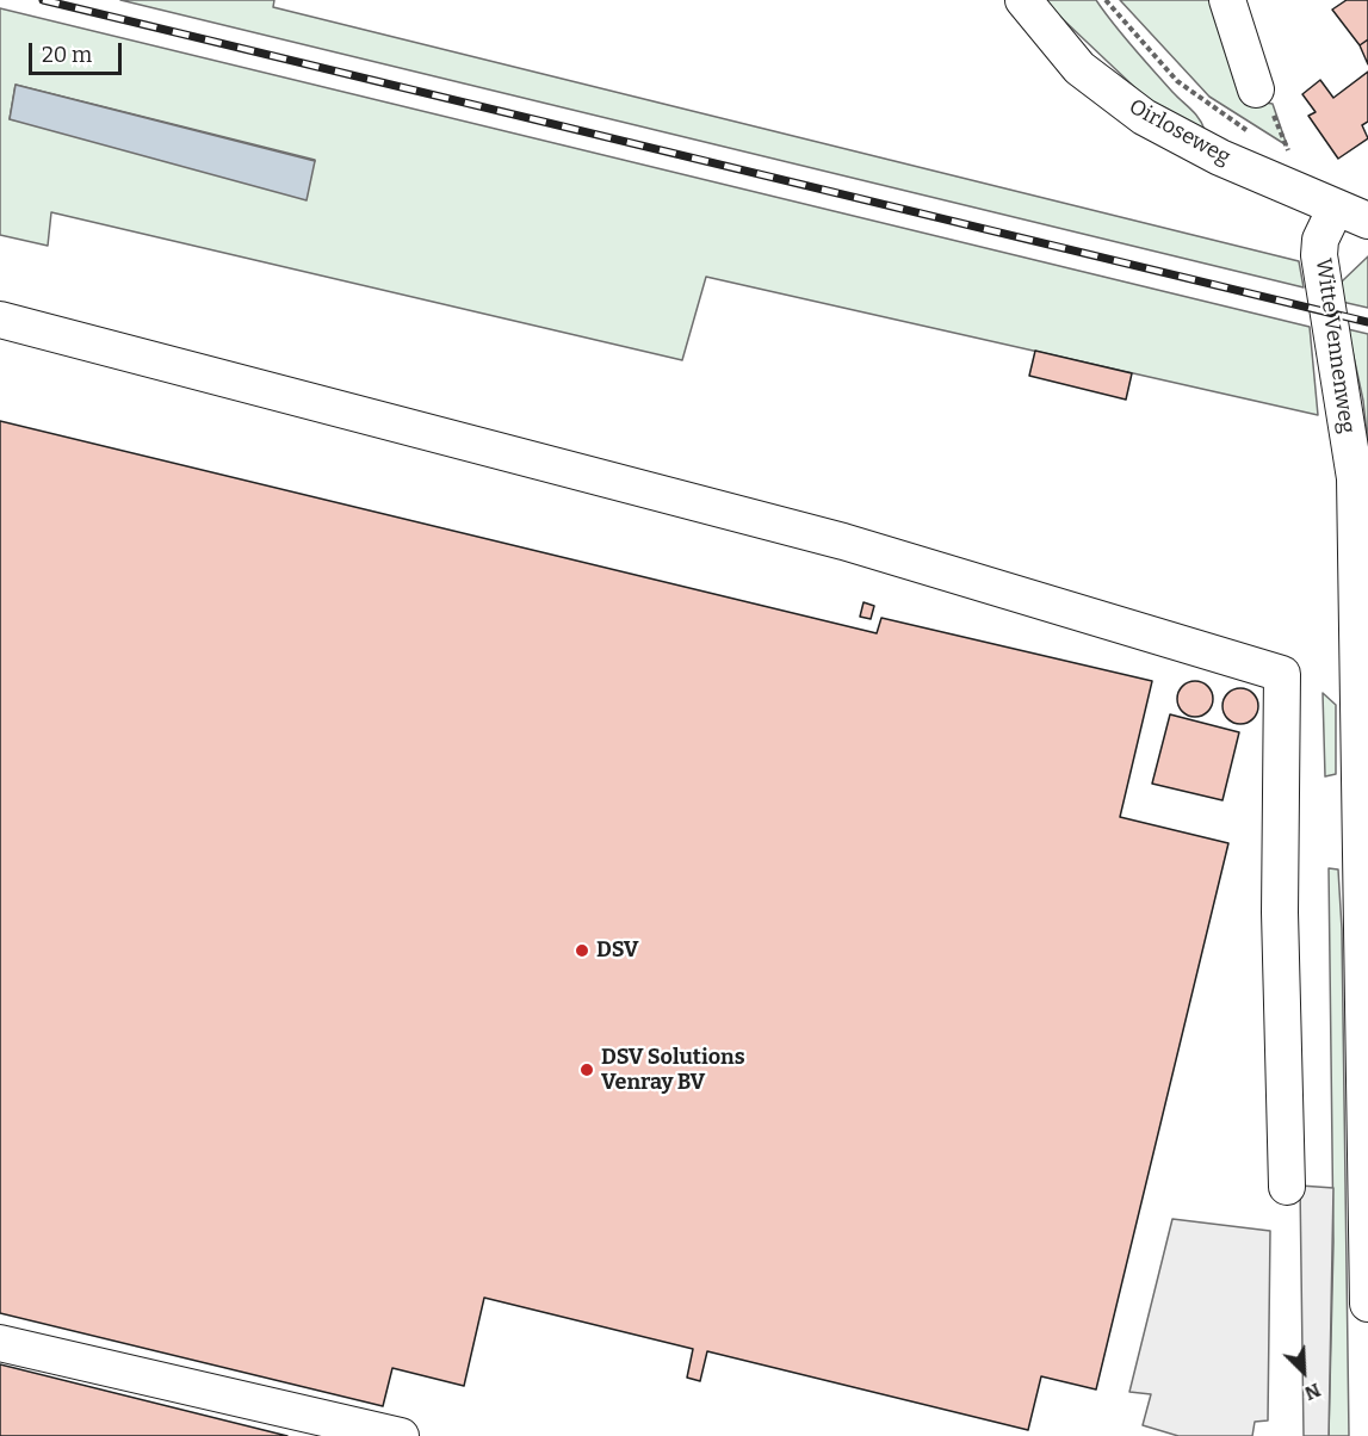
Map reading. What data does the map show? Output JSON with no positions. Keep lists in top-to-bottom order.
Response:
{
  "streets": {
    "street": ["Oirloseweg", "Witte Vennenweg"]
  },
  "crossings": [
    ["Oirloseweg", "Witte Vennenweg"]
  ],
  "places": ["DSV", "DSV Solutions Venray BV"],
  "scale_bar": "20 m",
  "north": "bottom right"
}
